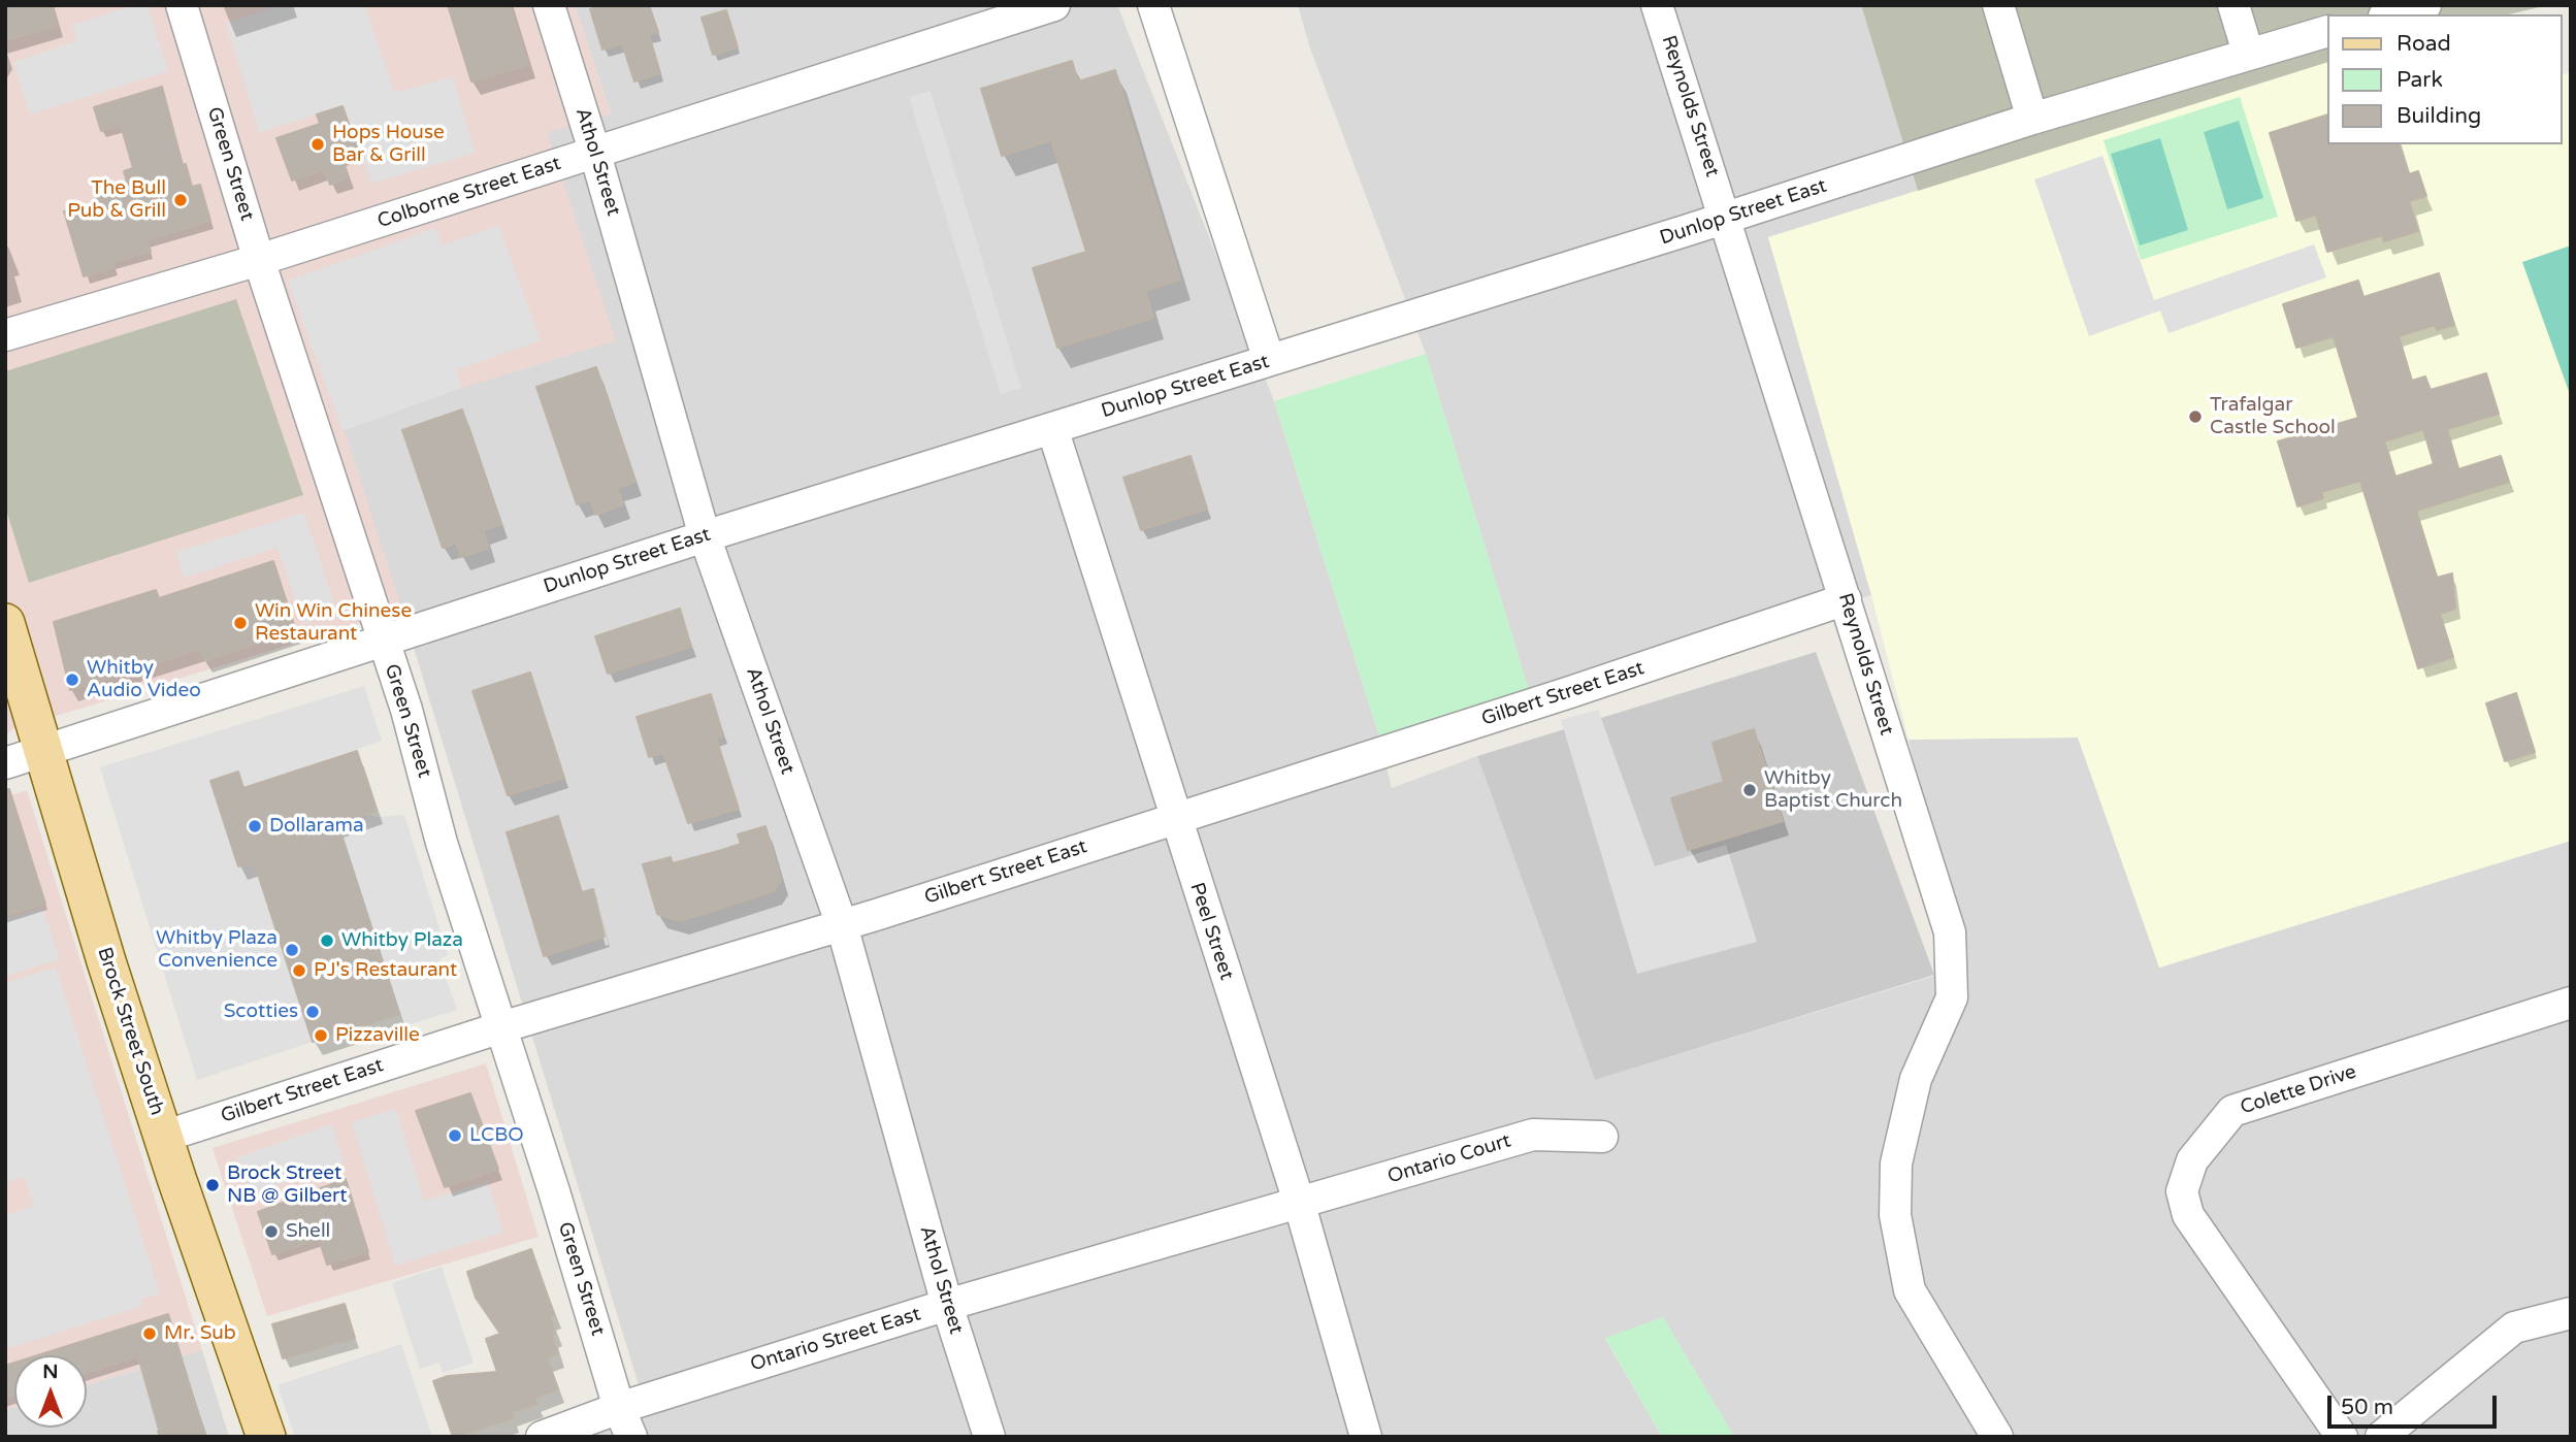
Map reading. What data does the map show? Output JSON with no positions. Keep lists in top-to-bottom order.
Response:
{
  "streets": {
    "main road": ["Brock Street South"],
    "street": [
      "Reynolds Street",
      "Athol Street",
      "Green Street",
      "Colborne Street East",
      "Dunlop Street East",
      "Gilbert Street East",
      "Peel Street",
      "Colette Drive",
      "Ontario Court",
      "Ontario Street East"
    ]
  },
  "crossings": [
    ["Reynolds Street", "Dunlop Street East"],
    ["Reynolds Street", "Gilbert Street East"],
    ["Athol Street", "Colborne Street East"],
    ["Athol Street", "Dunlop Street East"],
    ["Athol Street", "Gilbert Street East"],
    ["Athol Street", "Ontario Street East"],
    ["Green Street", "Colborne Street East"],
    ["Green Street", "Dunlop Street East"],
    ["Green Street", "Gilbert Street East"],
    ["Green Street", "Ontario Street East"],
    ["Dunlop Street East", "Peel Street"],
    ["Dunlop Street East", "Brock Street South"],
    ["Gilbert Street East", "Peel Street"],
    ["Gilbert Street East", "Brock Street South"],
    ["Peel Street", "Ontario Court"],
    ["Peel Street", "Ontario Street East"],
    ["Ontario Court", "Ontario Street East"]
  ],
  "places": [
    "Hops House Bar & Grill",
    "The Bull Pub & Grill",
    "Trafalgar Castle School",
    "Win Win Chinese Restaurant",
    "Whitby Audio Video",
    "Whitby Baptist Church",
    "Dollarama",
    "Whitby Plaza",
    "Whitby Plaza Convenience",
    "PJ's Restaurant",
    "Scotties",
    "Pizzaville",
    "LCBO",
    "Brock Street NB @ Gilbert",
    "Shell",
    "Mr. Sub"
  ],
  "legend": ["Road", "Park", "Building"],
  "scale_bar": "50 m",
  "north": "top"
}
